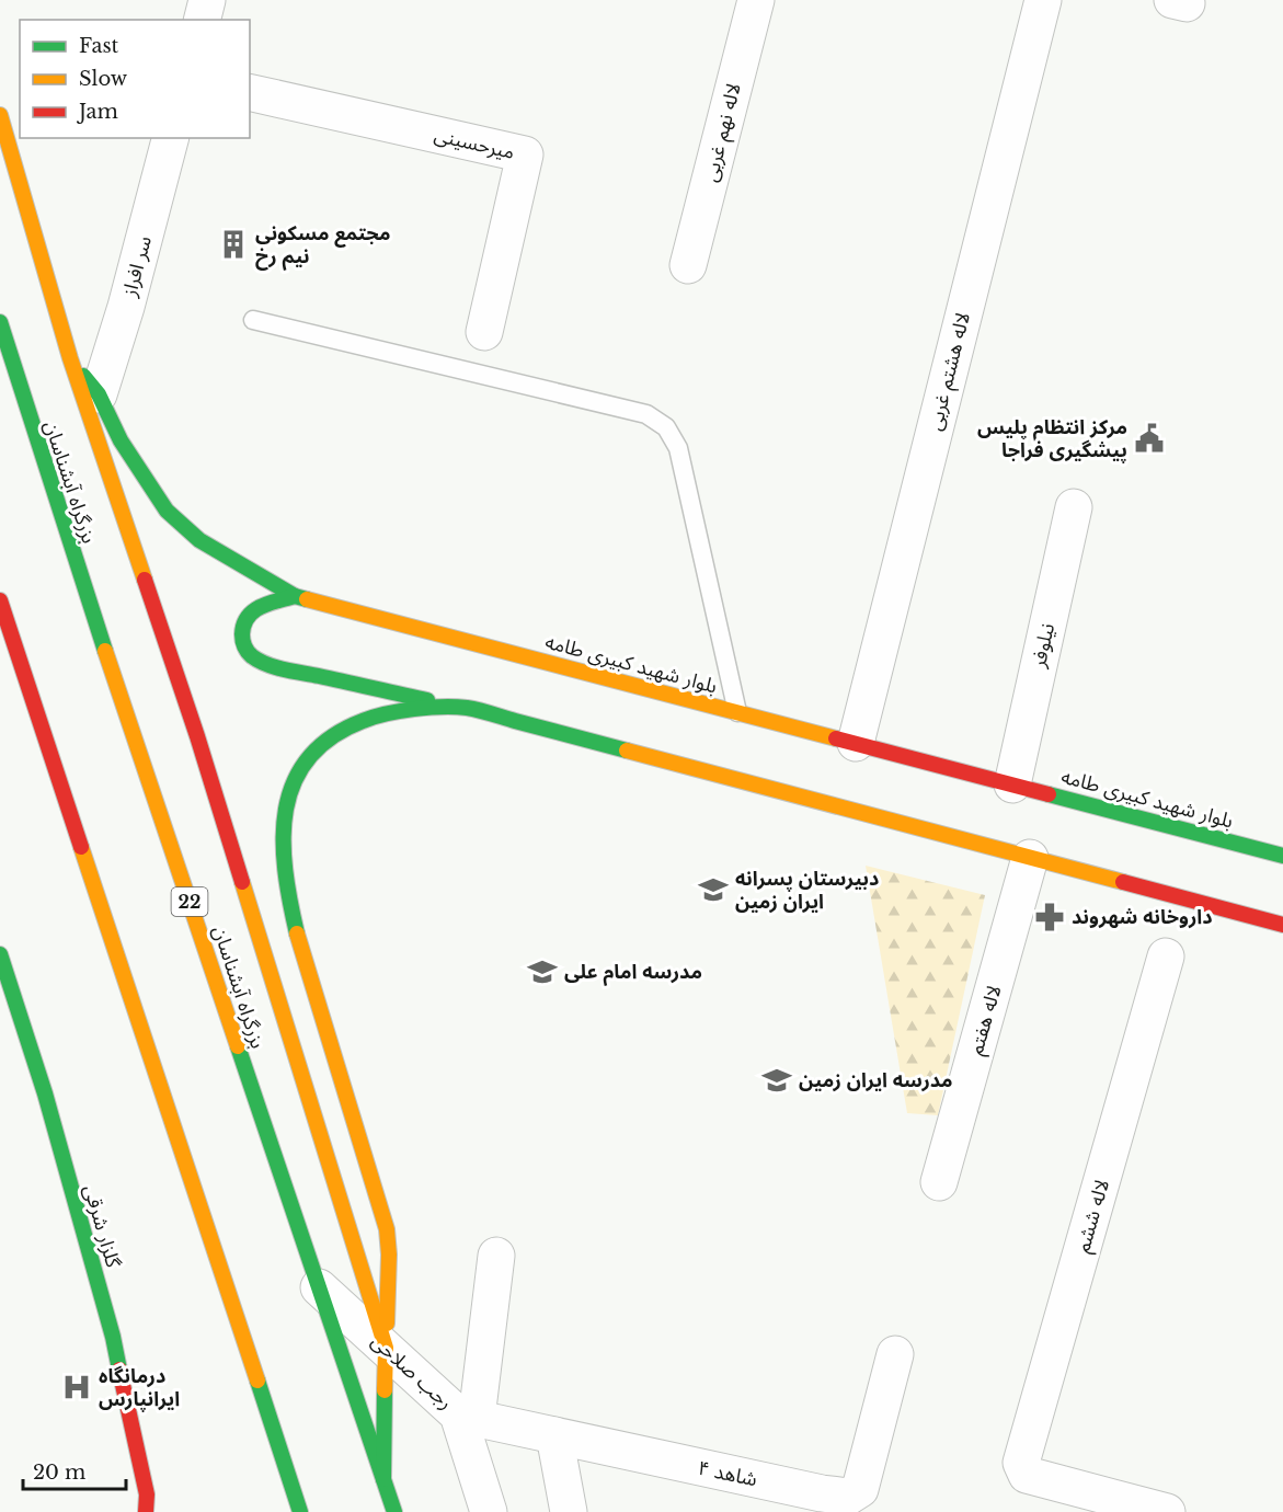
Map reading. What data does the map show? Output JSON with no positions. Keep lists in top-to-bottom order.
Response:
{
  "streets": {
    "main road": [
      "بزرگراه آبشناسان",
      "بلوار شهید کبیری طامه",
      "22",
      "گلزار شرقی"
    ],
    "street": [
      "لاله نهم غربی",
      "میرحسینی",
      "سر افراز",
      "لاله هشتم غربی",
      "نیلوفر",
      "لاله هفتم",
      "لاله ششم",
      "رجب صلاحی",
      "شاهد ۴"
    ]
  },
  "crossings": [
    ["سر افراز", "بلوار شهید کبیری طامه"],
    ["لاله هشتم غربی", "بلوار شهید کبیری طامه"],
    ["بزرگراه آبشناسان", "رجب صلاحی"],
    ["نیلوفر", "بلوار شهید کبیری طامه"],
    ["رجب صلاحی", "شاهد ۴"]
  ],
  "places": {
    "building": ["مجتمع مسکونی نیم رخ"],
    "public building": ["مرکز انتظام پلیس پیشگیری فراجا"],
    "school or university": ["دبیرستان پسرانه ایران زمین", "مدرسه امام علی", "مدرسه ایران زمین"],
    "pharmacy": ["داروخانه شهروند"],
    "hospital": ["درمانگاه ایرانپارس"]
  },
  "legend": ["Fast", "Slow", "Jam"],
  "scale_bar": "20 m"
}
